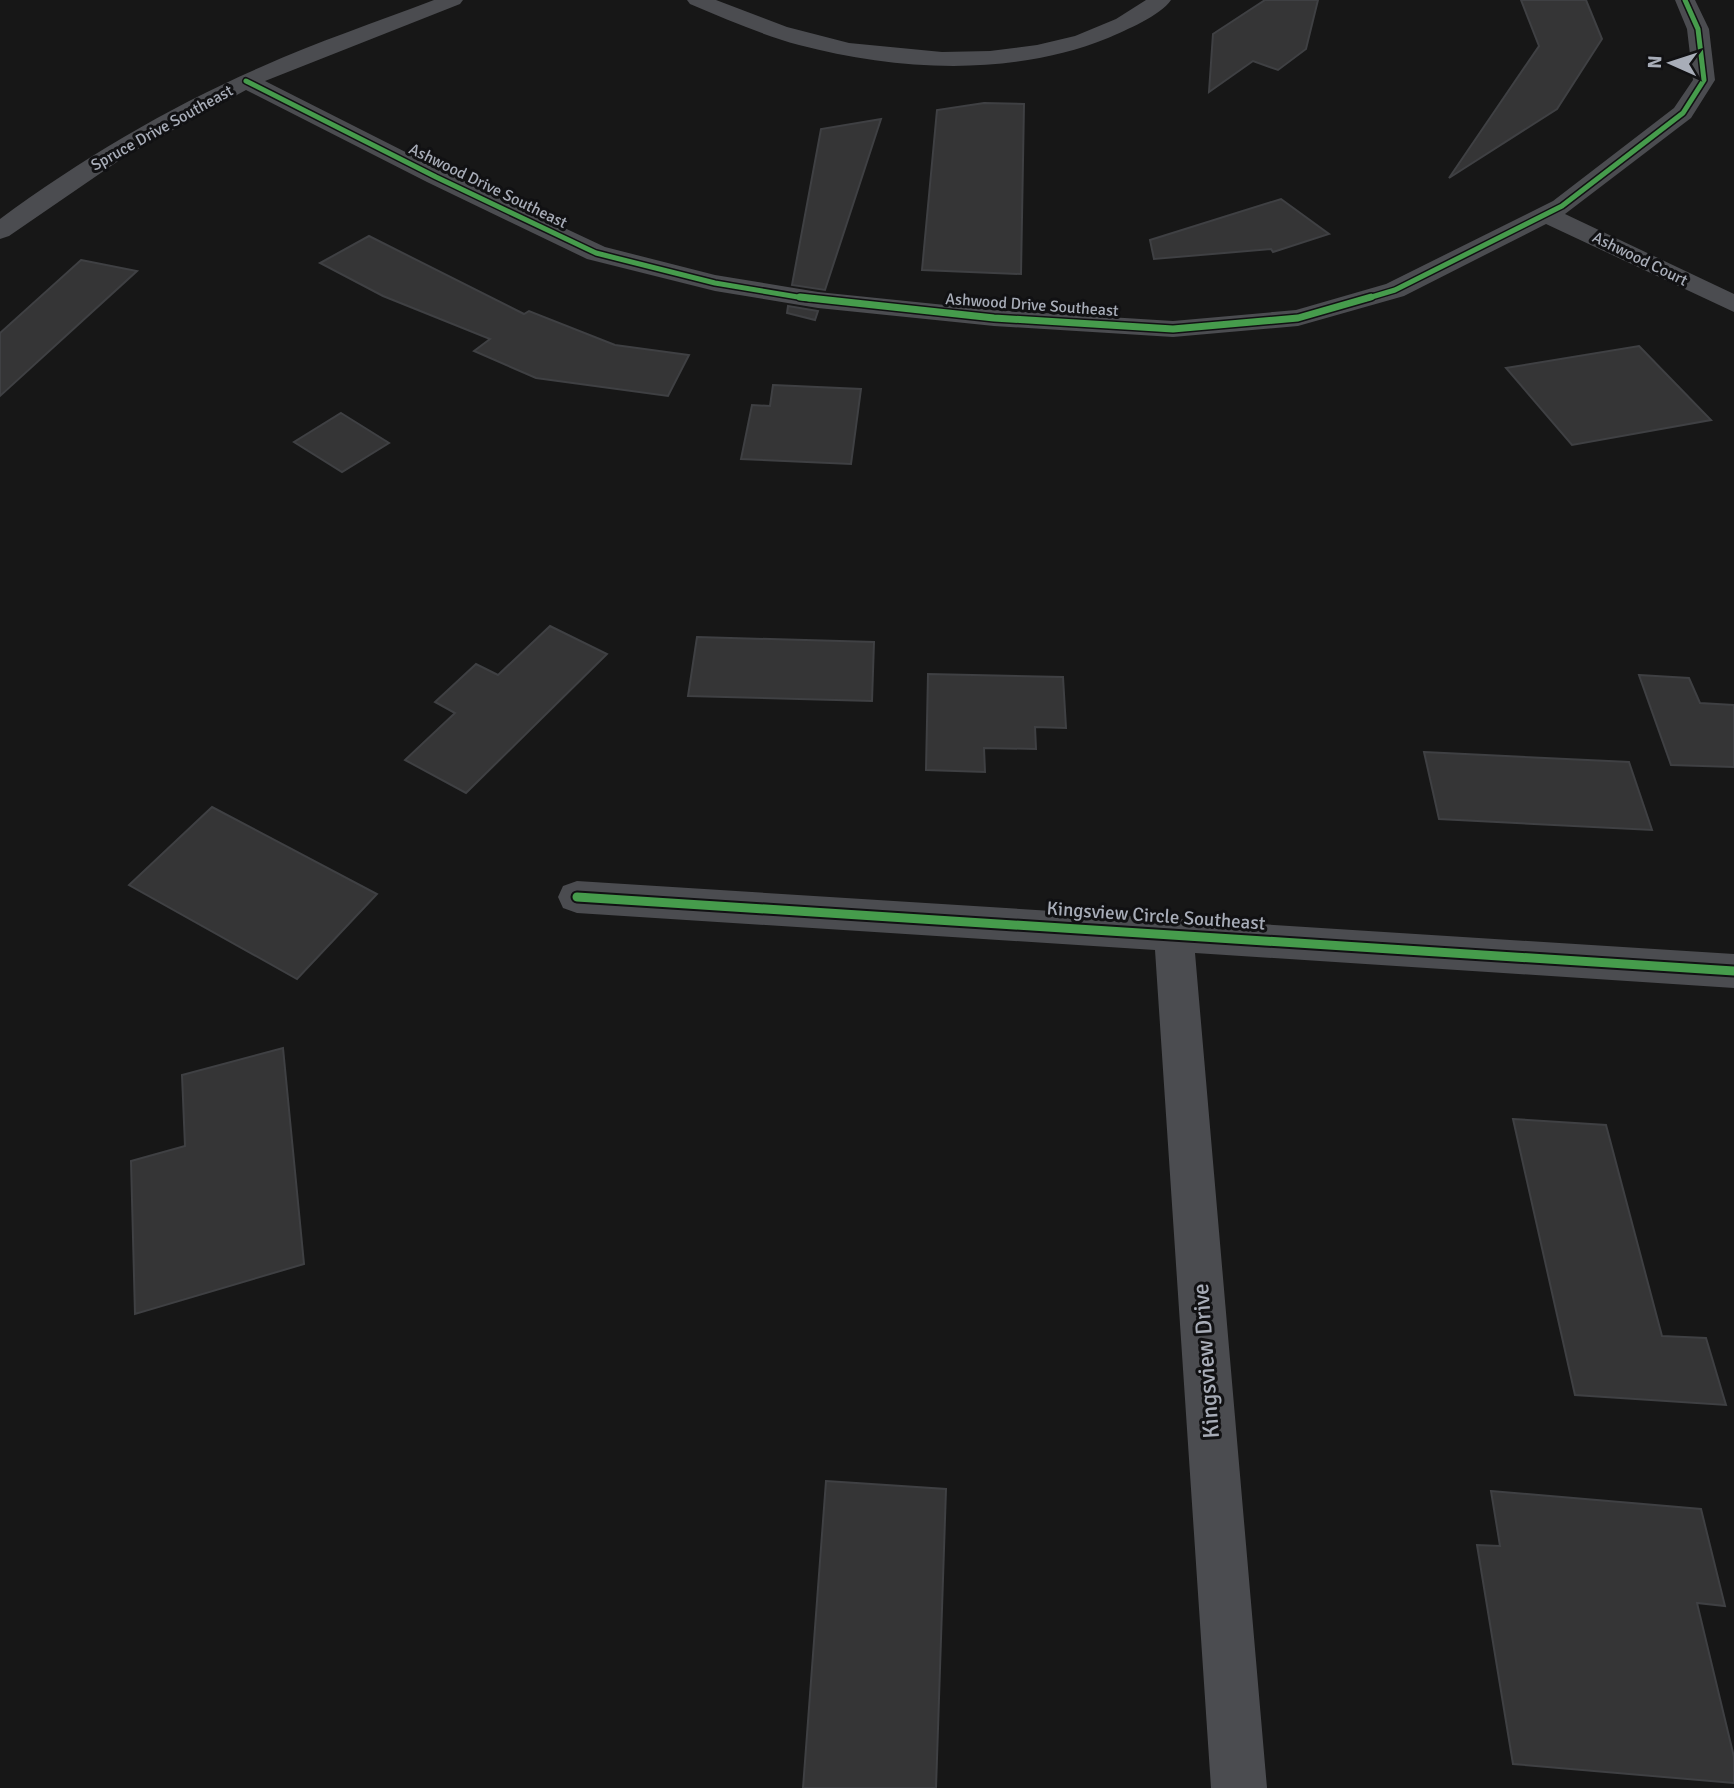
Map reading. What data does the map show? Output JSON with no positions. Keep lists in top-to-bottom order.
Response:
{
  "streets": {
    "street": [
      "Spruce Drive Southeast",
      "Ashwood Drive Southeast",
      "Ashwood Court",
      "Kingsview Circle Southeast",
      "Kingsview Drive"
    ]
  },
  "crossings": [
    ["Spruce Drive Southeast", "Ashwood Drive Southeast"],
    ["Ashwood Drive Southeast", "Ashwood Court"],
    ["Kingsview Circle Southeast", "Kingsview Drive"]
  ],
  "north": "left"
}
